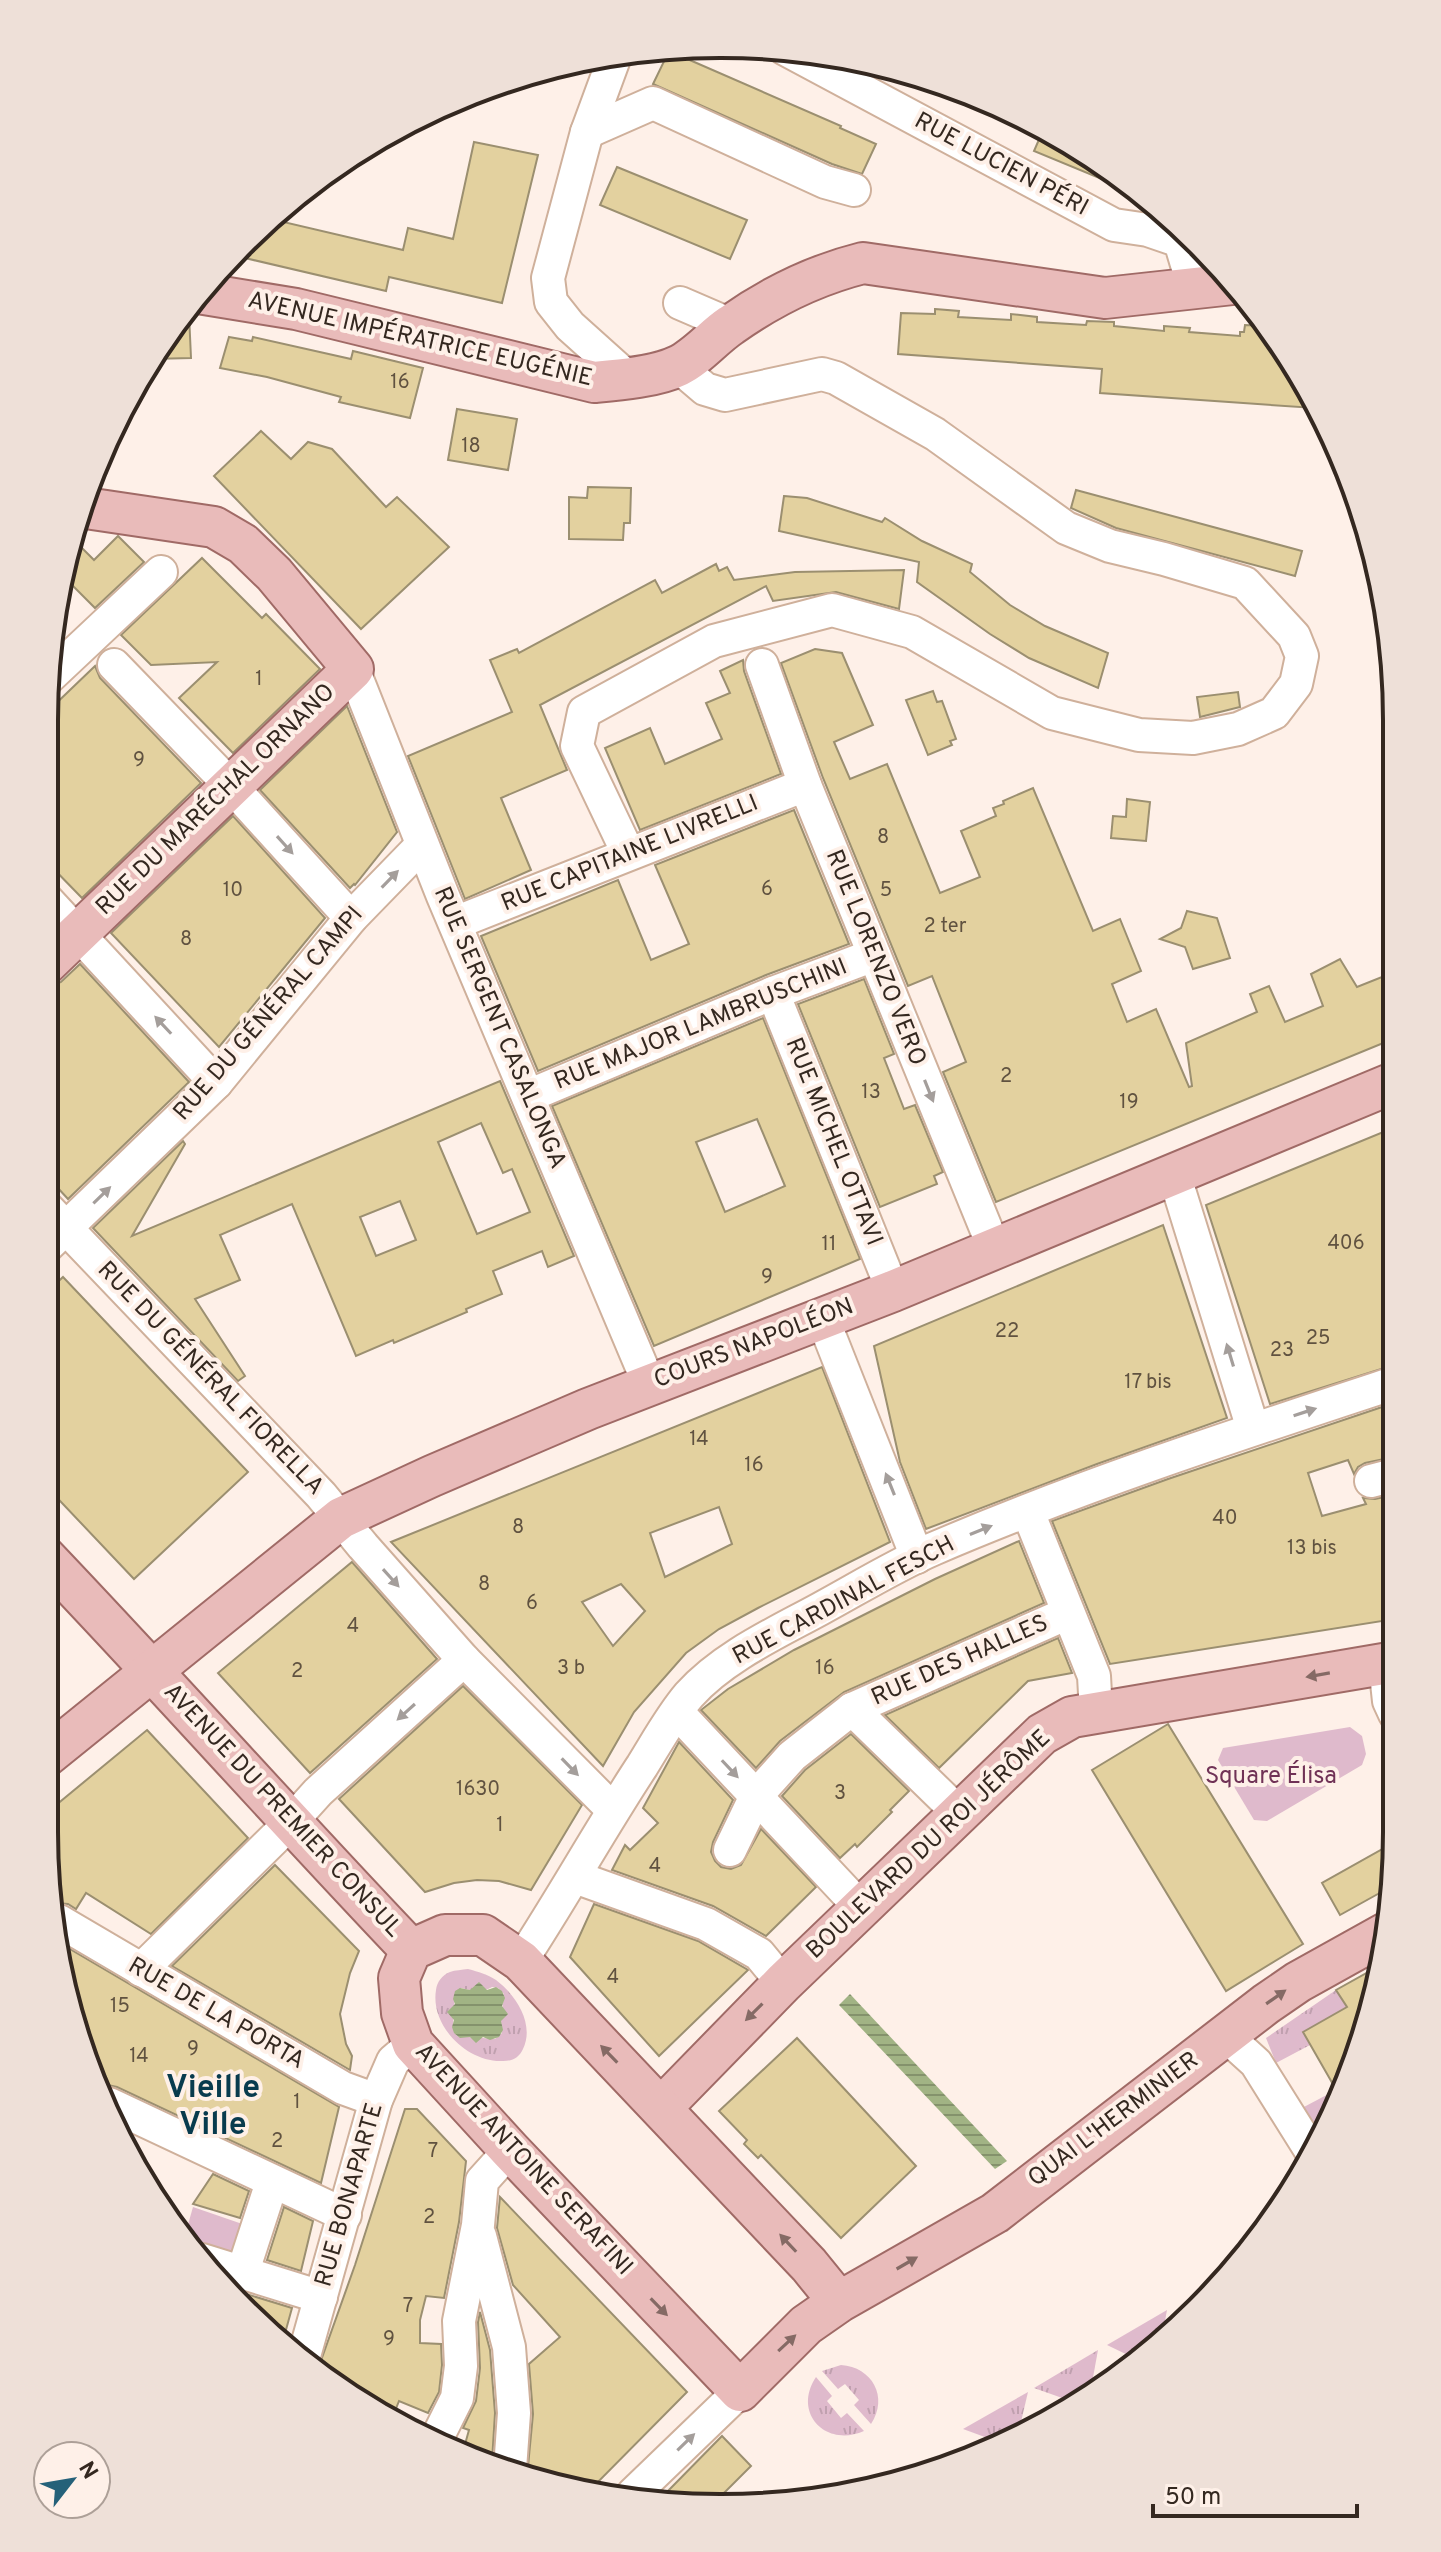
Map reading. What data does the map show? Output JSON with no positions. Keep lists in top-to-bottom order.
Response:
{
  "streets": {
    "main road": [
      "AVENUE IMPÉRATRICE EUGÉNIE",
      "RUE DU MARÉCHAL ORNANO",
      "COURS NAPOLÉON",
      "AVENUE DU PREMIER CONSUL",
      "BOULEVARD DU ROI JÉRÔME",
      "QUAI L'HERMINIER",
      "AVENUE ANTOINE SERAFINI"
    ],
    "street": [
      "RUE LUCIEN PÉRI",
      "RUE CAPITAINE LIVRELLI",
      "RUE LORENZO VERO",
      "RUE DU GÉNÉRAL CAMPI",
      "RUE MAJOR LAMBRUSCHINI",
      "RUE SERGENT CASALONGA",
      "RUE MICHEL OTTAVI",
      "RUE DU GÉNÉRAL FIORELLA",
      "RUE CARDINAL FESCH",
      "RUE DES HALLES",
      "RUE DE LA PORTA",
      "RUE BONAPARTE"
    ]
  },
  "crossings": [
    ["RUE LUCIEN PÉRI", "AVENUE IMPÉRATRICE EUGÉNIE"],
    ["RUE DU MARÉCHAL ORNANO", "RUE SERGENT CASALONGA"],
    ["RUE CAPITAINE LIVRELLI", "RUE LORENZO VERO"],
    ["RUE CAPITAINE LIVRELLI", "RUE SERGENT CASALONGA"],
    ["RUE LORENZO VERO", "RUE MAJOR LAMBRUSCHINI"],
    ["RUE LORENZO VERO", "COURS NAPOLÉON"],
    ["RUE DU GÉNÉRAL CAMPI", "RUE SERGENT CASALONGA"],
    ["RUE MAJOR LAMBRUSCHINI", "RUE SERGENT CASALONGA"],
    ["RUE MAJOR LAMBRUSCHINI", "RUE MICHEL OTTAVI"],
    ["RUE SERGENT CASALONGA", "COURS NAPOLÉON"],
    ["RUE MICHEL OTTAVI", "COURS NAPOLÉON"],
    ["COURS NAPOLÉON", "RUE DU GÉNÉRAL FIORELLA"],
    ["COURS NAPOLÉON", "AVENUE DU PREMIER CONSUL"],
    ["RUE DU GÉNÉRAL FIORELLA", "RUE CARDINAL FESCH"],
    ["RUE DES HALLES", "BOULEVARD DU ROI JÉRÔME"],
    ["AVENUE DU PREMIER CONSUL", "AVENUE ANTOINE SERAFINI"],
    ["RUE DE LA PORTA", "RUE BONAPARTE"],
    ["QUAI L'HERMINIER", "AVENUE ANTOINE SERAFINI"],
    ["AVENUE ANTOINE SERAFINI", "RUE BONAPARTE"]
  ],
  "one_way": [
    "RUE LORENZO VERO",
    "RUE DU GÉNÉRAL CAMPI",
    "RUE DU GÉNÉRAL FIORELLA",
    "BOULEVARD DU ROI JÉRÔME",
    "QUAI L'HERMINIER"
  ],
  "districts": ["Vieille Ville"],
  "parks": ["Square Élisa"],
  "house_numbers": [
    "16",
    "18",
    "1",
    "9",
    "8",
    "6",
    "10",
    "5",
    "2 ter",
    "8",
    "2",
    "13",
    "19",
    "406",
    "11",
    "9",
    "22",
    "25",
    "23",
    "17 bis",
    "14",
    "16",
    "40",
    "8",
    "13 bis",
    "8",
    "6",
    "4",
    "3 b",
    "16",
    "2",
    "1630",
    "3",
    "1",
    "4",
    "4",
    "15",
    "9",
    "14",
    "1",
    "2",
    "7",
    "2",
    "7",
    "9"
  ],
  "scale_bar": "50 m",
  "north": "top right"
}
